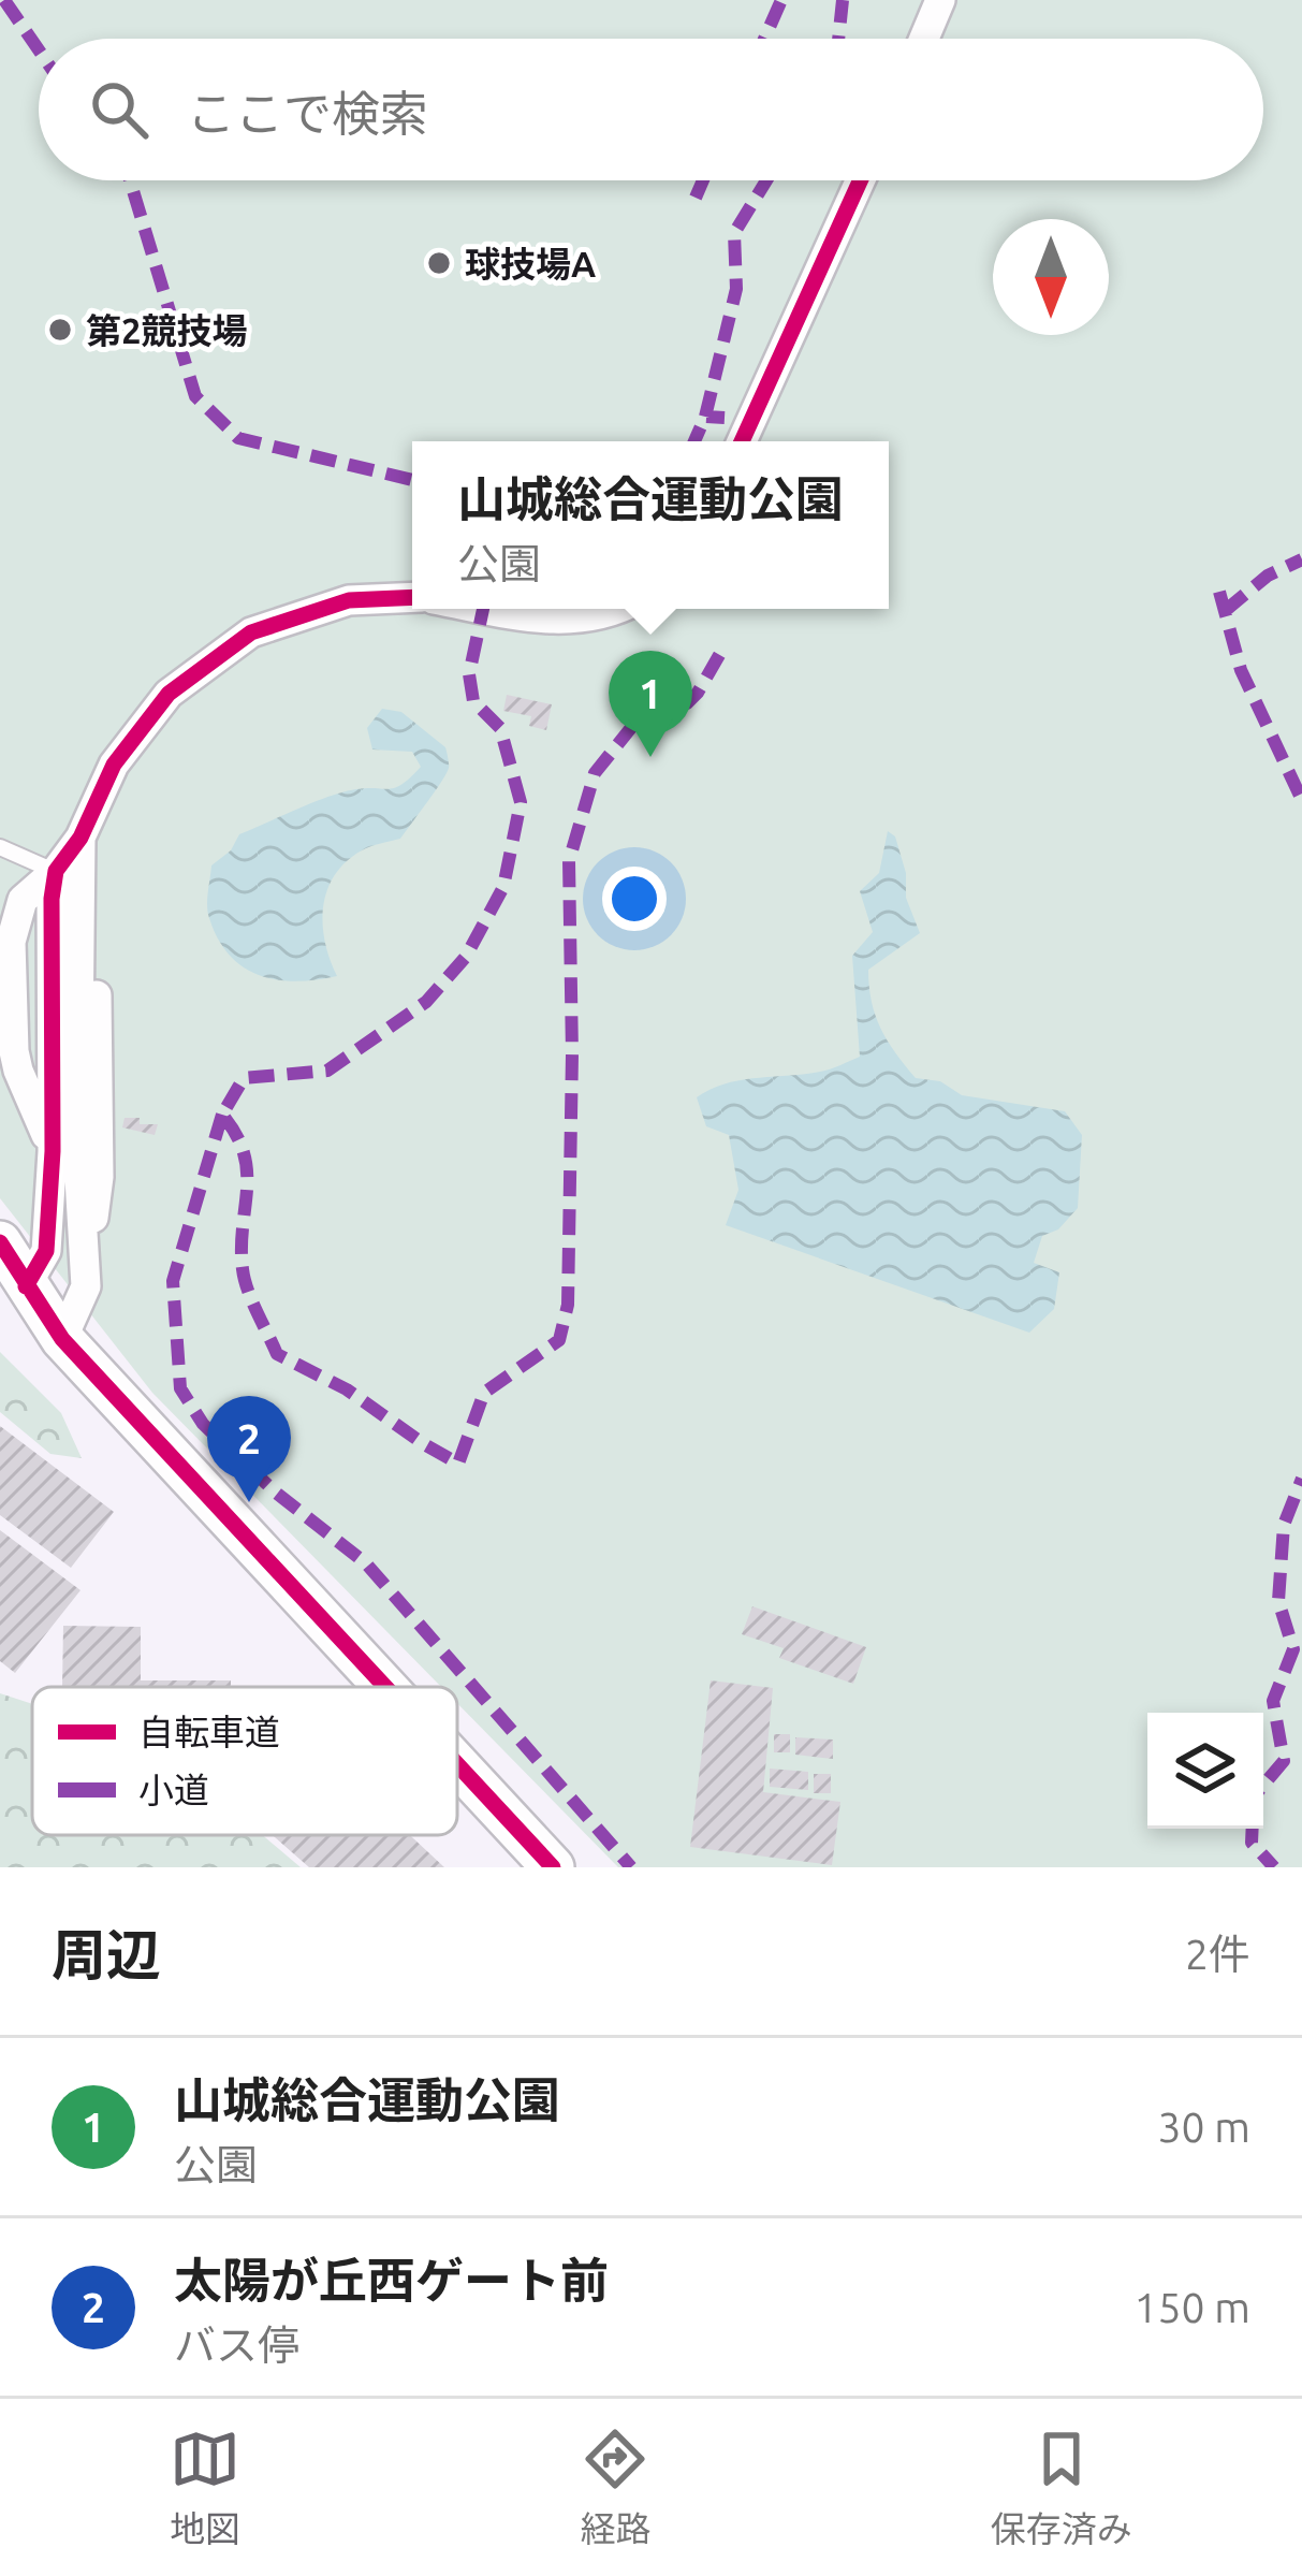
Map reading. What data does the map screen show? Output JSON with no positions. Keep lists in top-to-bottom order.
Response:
{
  "places": ["球技場A", "第2競技場"],
  "legend": ["自転車道", "小道"],
  "north": "bottom",
  "page": {
    "search": "ここで検索",
    "popup": ["山城総合運動公園", "公園"],
    "pins": ["1", "2"],
    "heading": ["周辺", "2件"],
    "list": [
      {
        "mark": "1",
        "name": "山城総合運動公園",
        "note": "公園",
        "value": "30 m"
      },
      {
        "mark": "2",
        "name": "太陽が丘西ゲート前",
        "note": "バス停",
        "value": "150 m"
      }
    ],
    "nav": ["地図", "経路", "保存済み"]
  }
}
